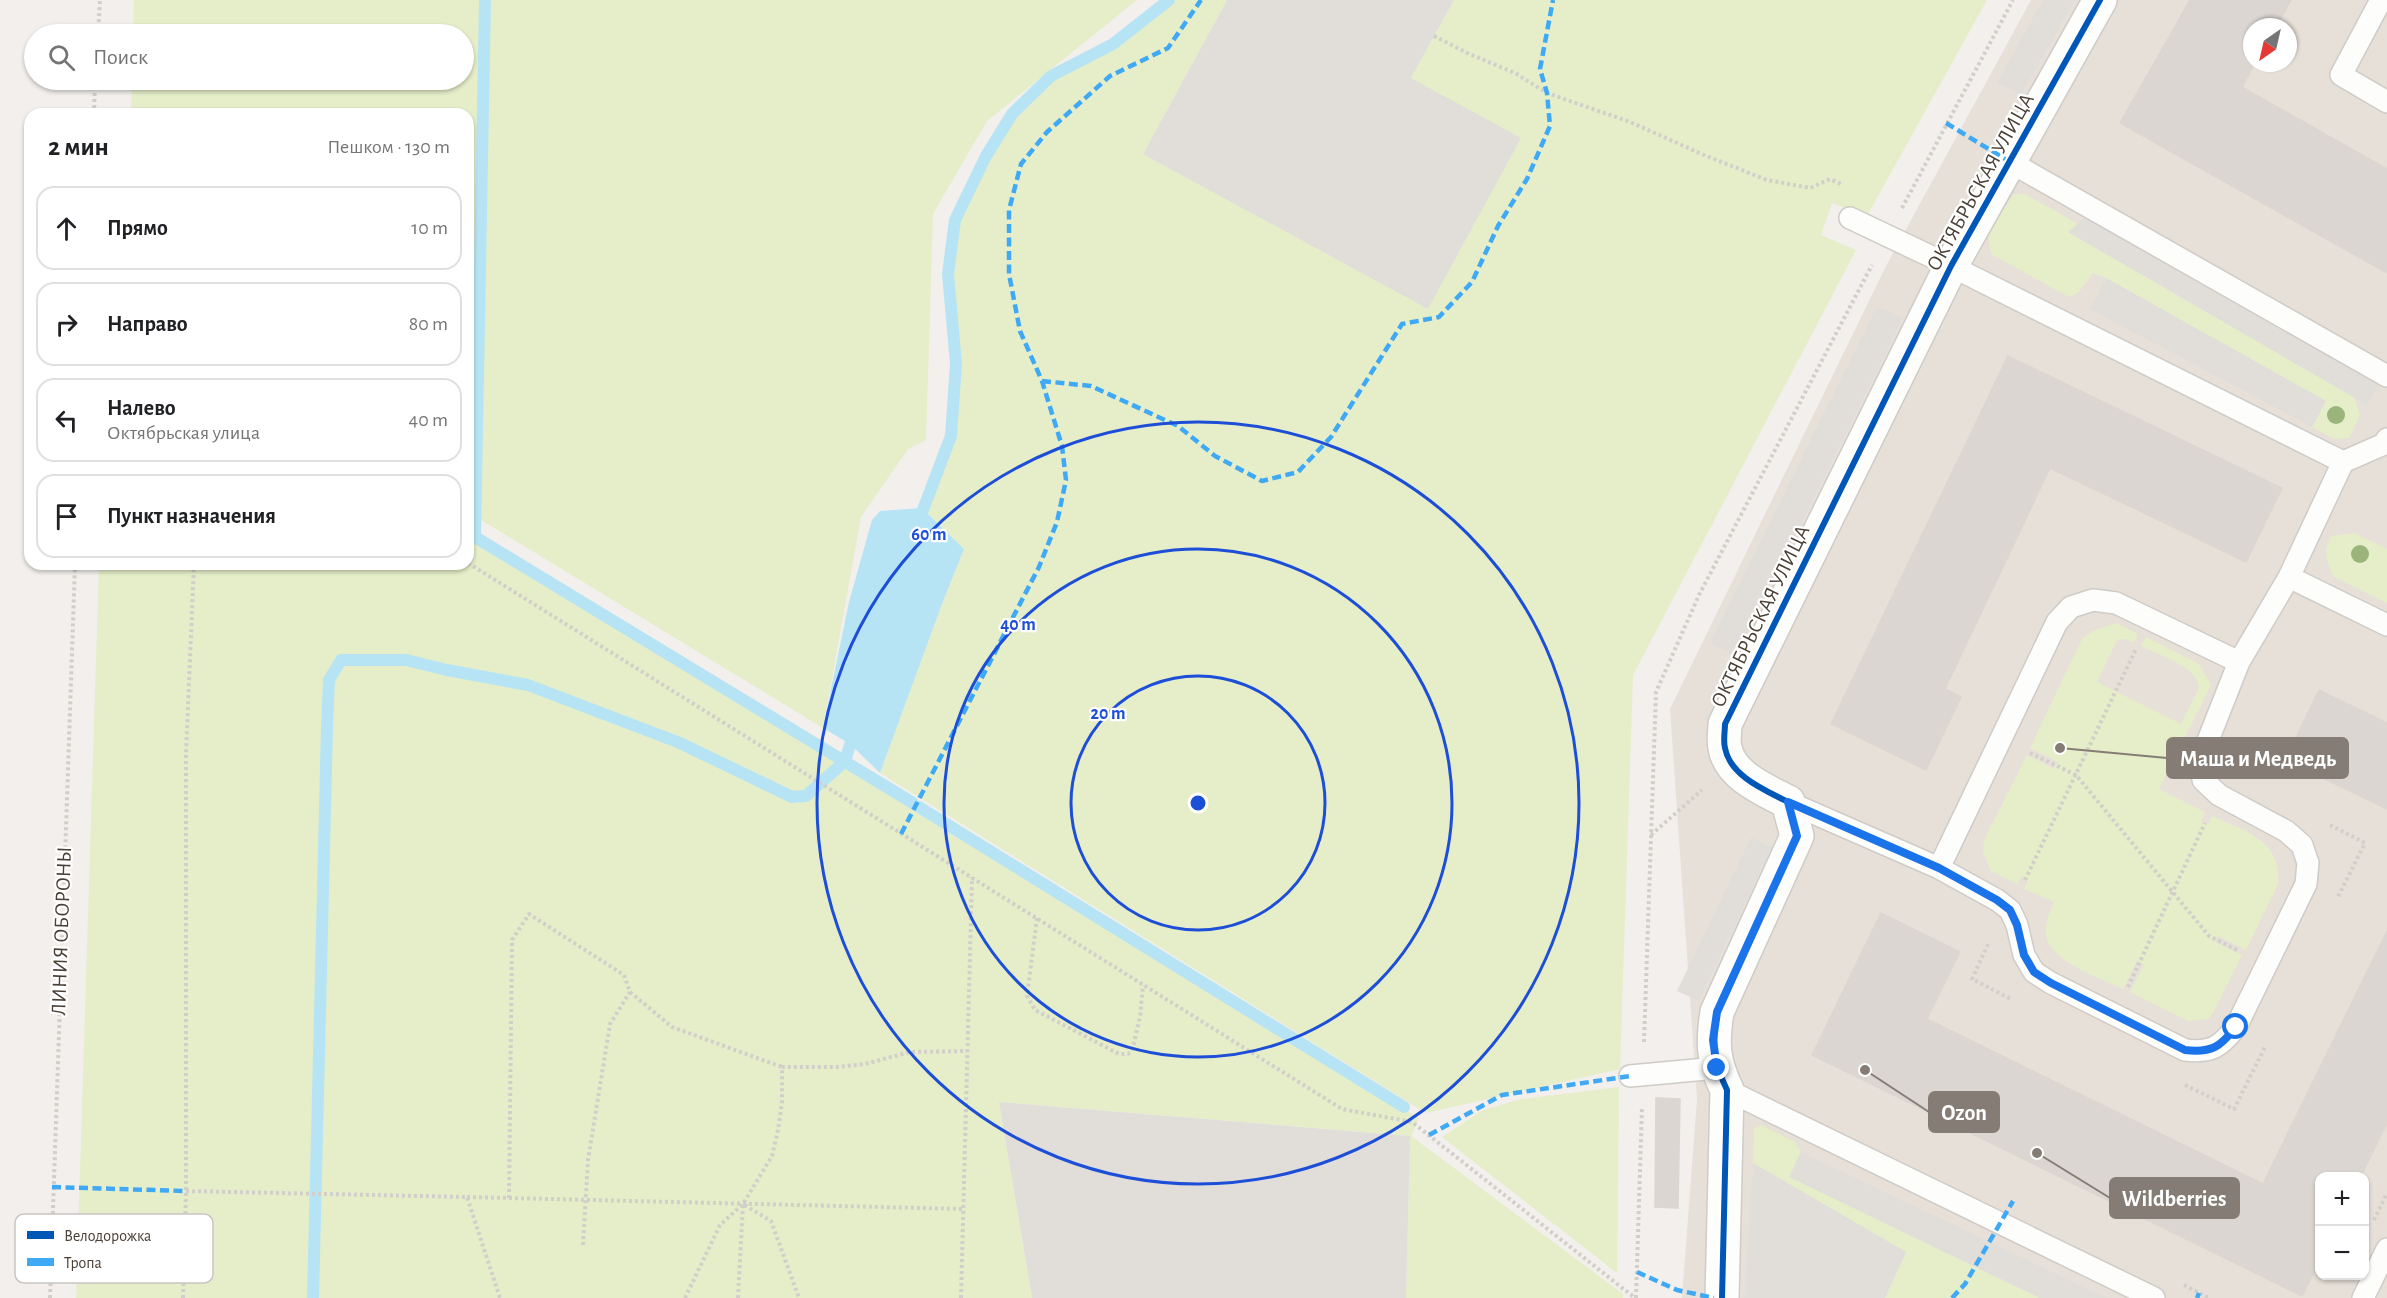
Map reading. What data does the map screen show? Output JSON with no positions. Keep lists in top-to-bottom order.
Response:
{
  "streets": {
    "street": ["ОКТЯБРЬСКАЯ УЛИЦА"],
    "path": ["ЛИНИЯ ОБОРОНЫ"]
  },
  "places": ["Маша и Медведь", "Ozon", "Wildberries"],
  "legend": ["Велодорожка", "Тропа"],
  "north": "bottom left",
  "page": {
    "search": "Поиск",
    "heading": ["2 мин", "Пешком · 130 m"],
    "list": [
      ["Прямо", "10 m"],
      ["Направо", "80 m"],
      ["Налево", "Октябрьская улица", "40 m"],
      "Пункт назначения"
    ],
    "map_buttons": ["+", "−"]
  },
  "rings": ["60 m", "40 m", "20 m"]
}
